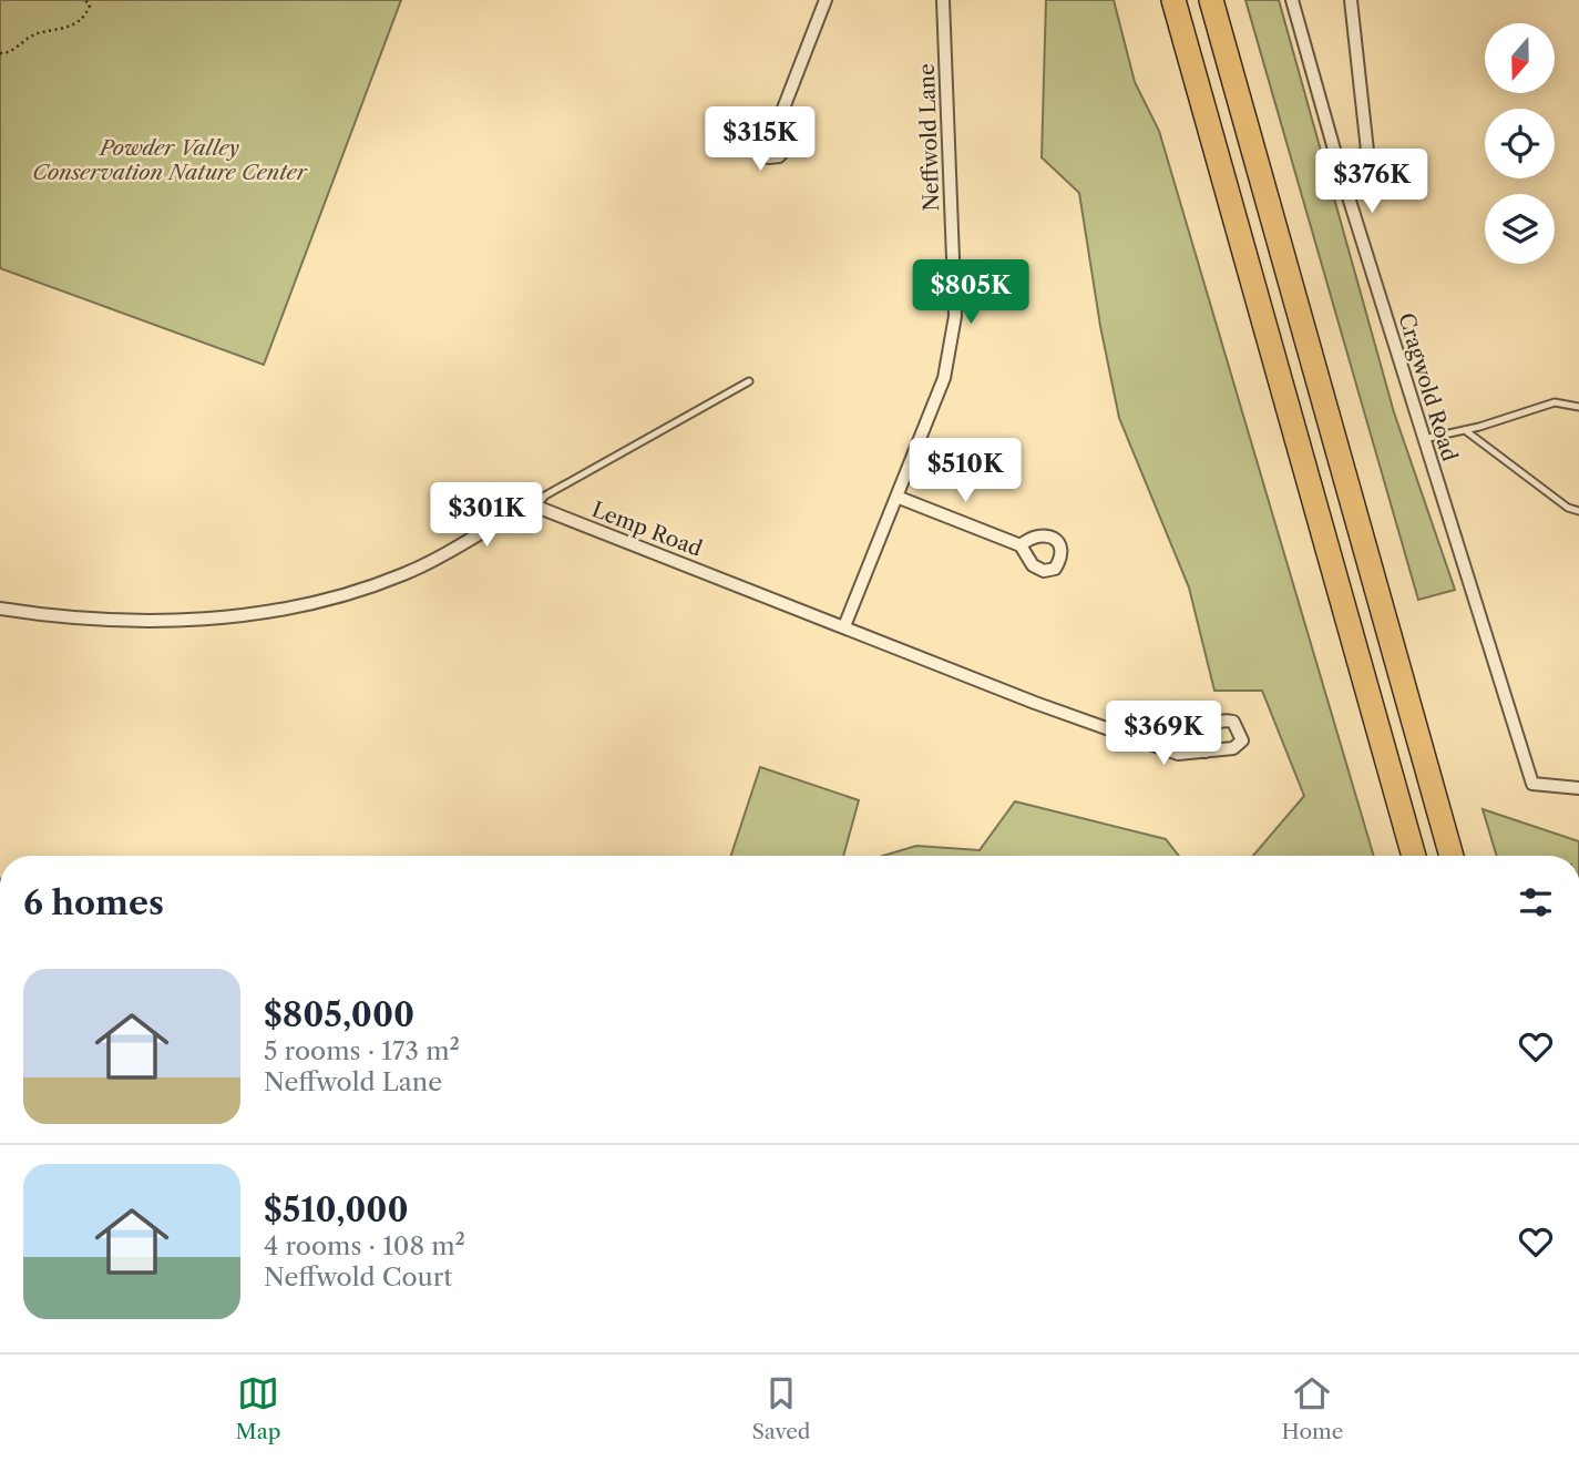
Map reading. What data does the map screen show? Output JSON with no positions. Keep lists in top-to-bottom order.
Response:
{
  "streets": {
    "street": ["Neffwold Lane", "Cragwold Road", "Lemp Road"]
  },
  "crossings": [
    ["Neffwold Lane", "Lemp Road"]
  ],
  "parks": ["Powder Valley Conservation Nature Center"],
  "north": "bottom",
  "page": {
    "price": [
      "$315K",
      "$376K",
      "$805K",
      "$510K",
      "$301K",
      "$369K"
    ],
    "heading": "6 homes",
    "list": [
      {
        "name": "$805,000",
        "note": "5 rooms · 173 m² · Neffwold Lane"
      },
      {
        "name": "$510,000",
        "note": "4 rooms · 108 m² · Neffwold Court"
      }
    ],
    "tabs": ["Map", "Saved", "Home"]
  }
}
